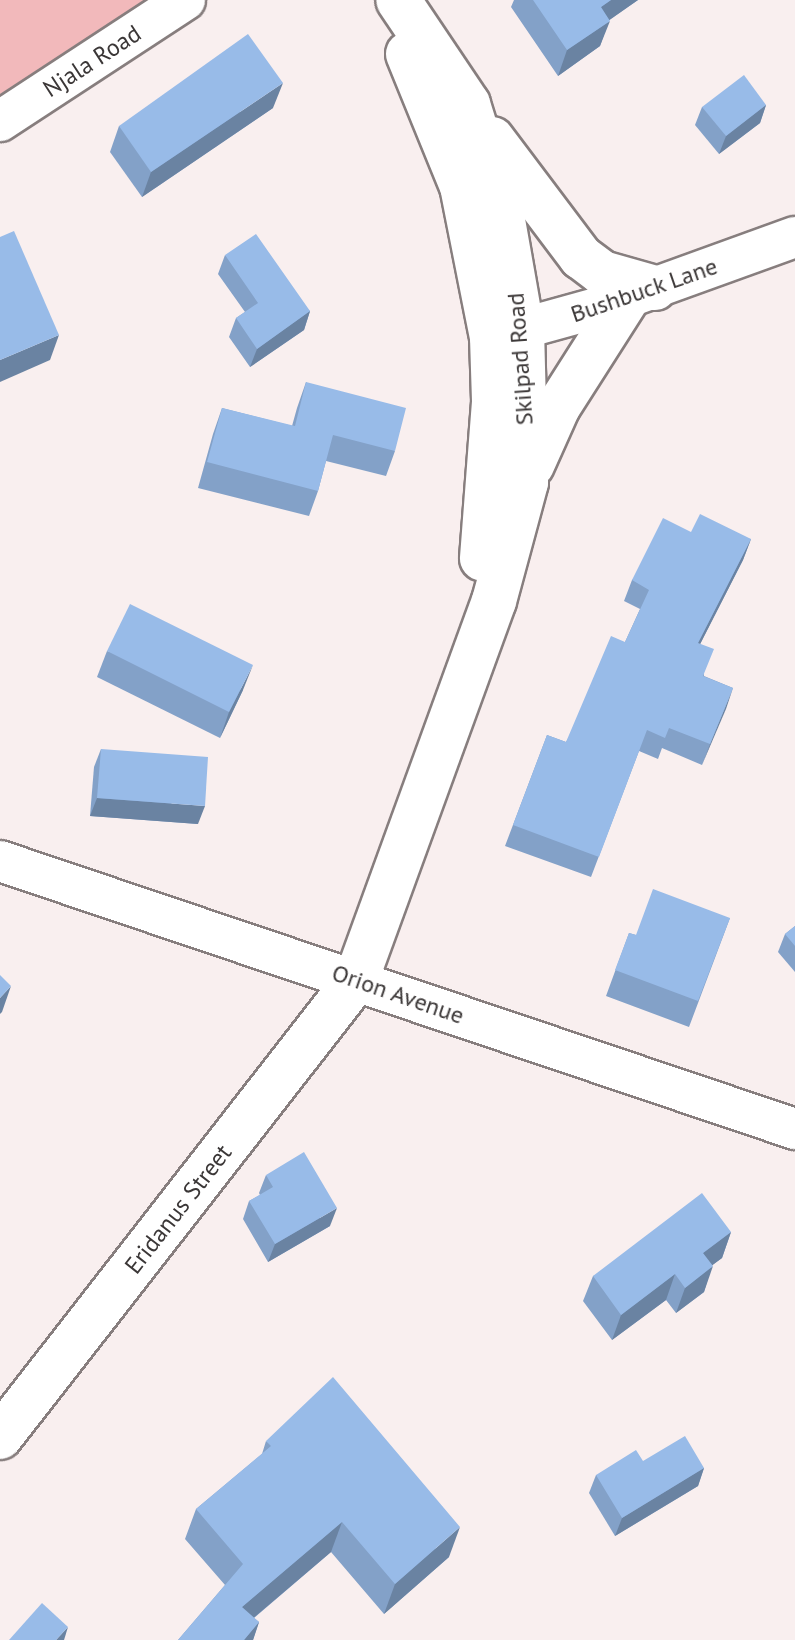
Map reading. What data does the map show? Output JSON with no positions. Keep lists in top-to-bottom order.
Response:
{
  "streets": {
    "street": [
      "Njala Road",
      "Bushbuck Lane",
      "Skilpad Road",
      "Orion Avenue",
      "Eridanus Street"
    ]
  },
  "crossings": [
    ["Bushbuck Lane", "Skilpad Road"],
    ["Skilpad Road", "Orion Avenue"],
    ["Skilpad Road", "Eridanus Street"],
    ["Orion Avenue", "Eridanus Street"]
  ]
}
